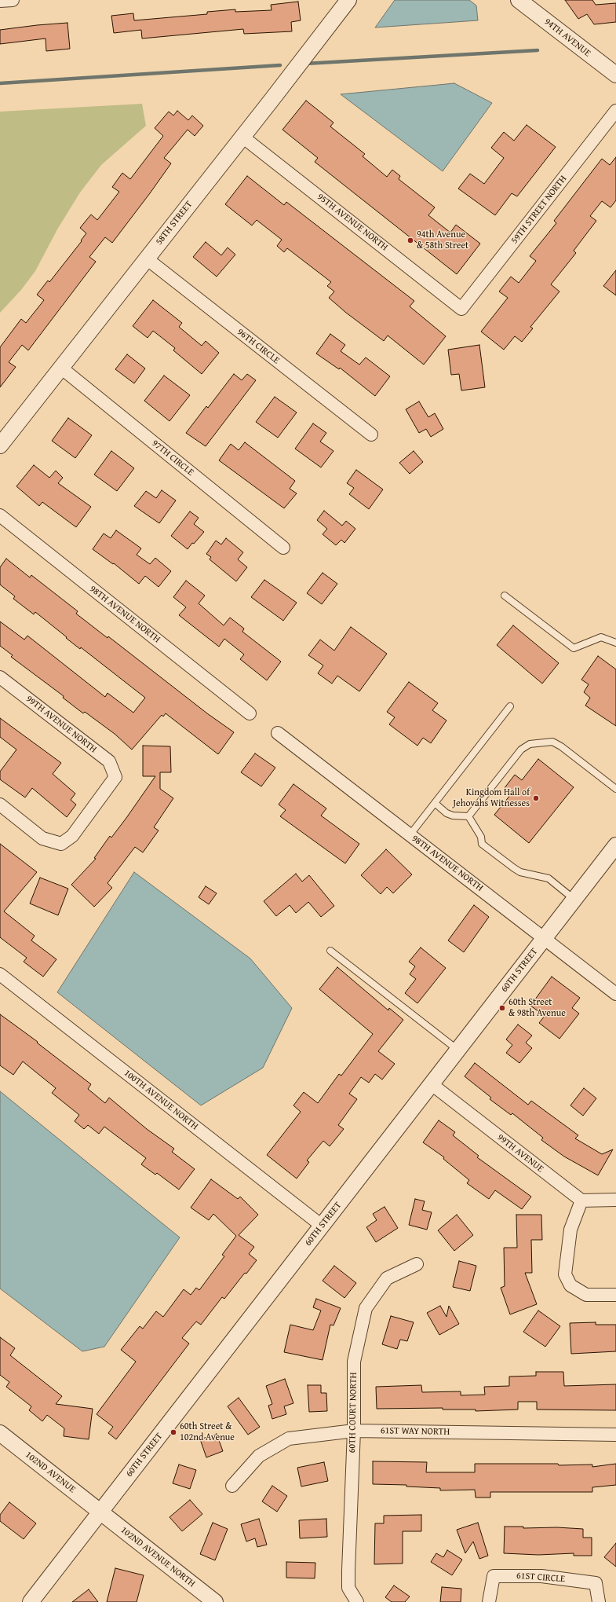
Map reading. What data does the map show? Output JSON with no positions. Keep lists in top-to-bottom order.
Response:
{
  "streets": {
    "street": [
      "94TH AVENUE",
      "59TH STREET NORTH",
      "95TH AVENUE NORTH",
      "58TH STREET",
      "96TH CIRCLE",
      "97TH CIRCLE",
      "98TH AVENUE NORTH",
      "99TH AVENUE NORTH",
      "60TH STREET",
      "100TH AVENUE NORTH",
      "99TH AVENUE",
      "60TH COURT NORTH",
      "61ST WAY NORTH",
      "102ND AVENUE",
      "102ND AVENUE NORTH",
      "61ST CIRCLE"
    ]
  },
  "crossings": [
    ["59TH STREET NORTH", "95TH AVENUE NORTH"],
    ["95TH AVENUE NORTH", "58TH STREET"],
    ["58TH STREET", "96TH CIRCLE"],
    ["58TH STREET", "97TH CIRCLE"],
    ["98TH AVENUE NORTH", "60TH STREET"],
    ["60TH STREET", "100TH AVENUE NORTH"],
    ["60TH STREET", "99TH AVENUE"],
    ["60TH STREET", "102ND AVENUE"],
    ["60TH STREET", "102ND AVENUE NORTH"],
    ["60TH COURT NORTH", "61ST WAY NORTH"],
    ["102ND AVENUE", "102ND AVENUE NORTH"]
  ],
  "places": [
    "94th Avenue & 58th Street",
    "Kingdom Hall of Jehovahs Witnesses",
    "60th Street & 98th Avenue",
    "60th Street & 102nd Avenue"
  ]
}
